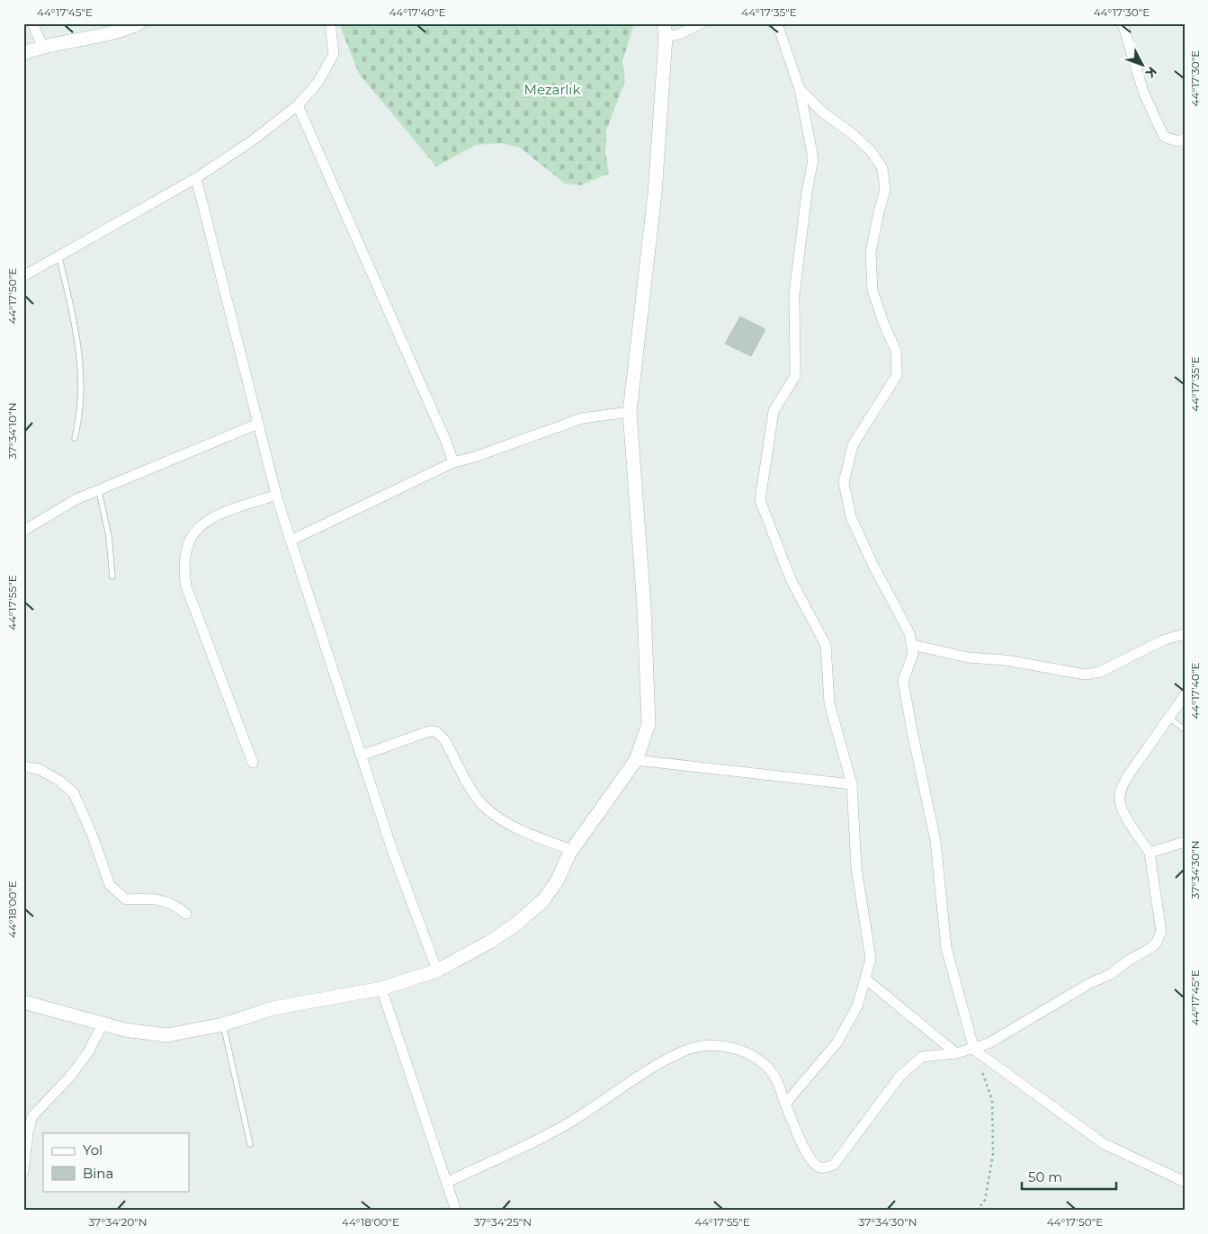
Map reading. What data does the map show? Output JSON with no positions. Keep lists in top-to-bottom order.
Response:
{
  "parks": ["Mezarlık"],
  "legend": ["Yol", "Bina"],
  "scale_bar": "50 m",
  "north": "bottom right",
  "coordinates": [
    "44°17'45\"E",
    "44°17'40\"E",
    "44°17'35\"E",
    "44°17'30\"E",
    "44°17'50\"E",
    "37°34'10\"N",
    "44°17'55\"E",
    "37°34'30\"N",
    "44°18'00\"E",
    "37°34'20\"N",
    "37°34'25\"N"
  ]
}
